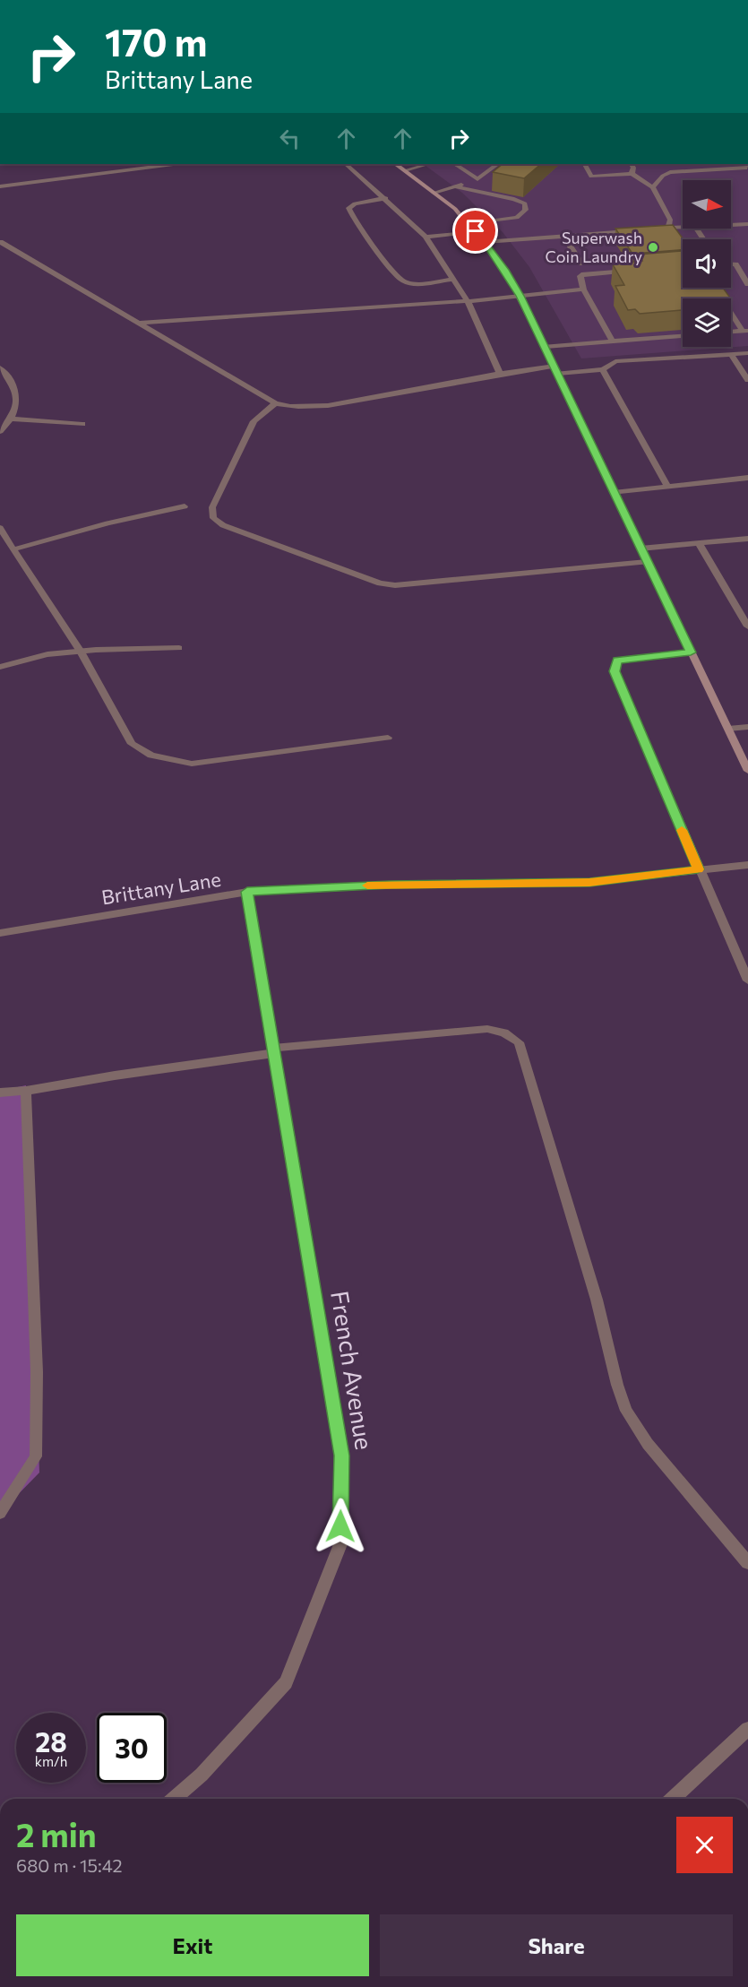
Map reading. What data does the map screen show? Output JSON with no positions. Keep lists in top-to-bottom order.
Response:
{
  "streets": {
    "street": ["Brittany Lane", "French Avenue"]
  },
  "crossings": [
    ["Brittany Lane", "French Avenue"]
  ],
  "places": ["Superwash Coin Laundry"],
  "north": "right",
  "page": {
    "turn": ["170 m", "Brittany Lane"],
    "speed": "28 km/h",
    "limit": "30",
    "heading": ["2 min", "680 m · 15:42"],
    "buttons": ["Exit", "Share"]
  }
}
